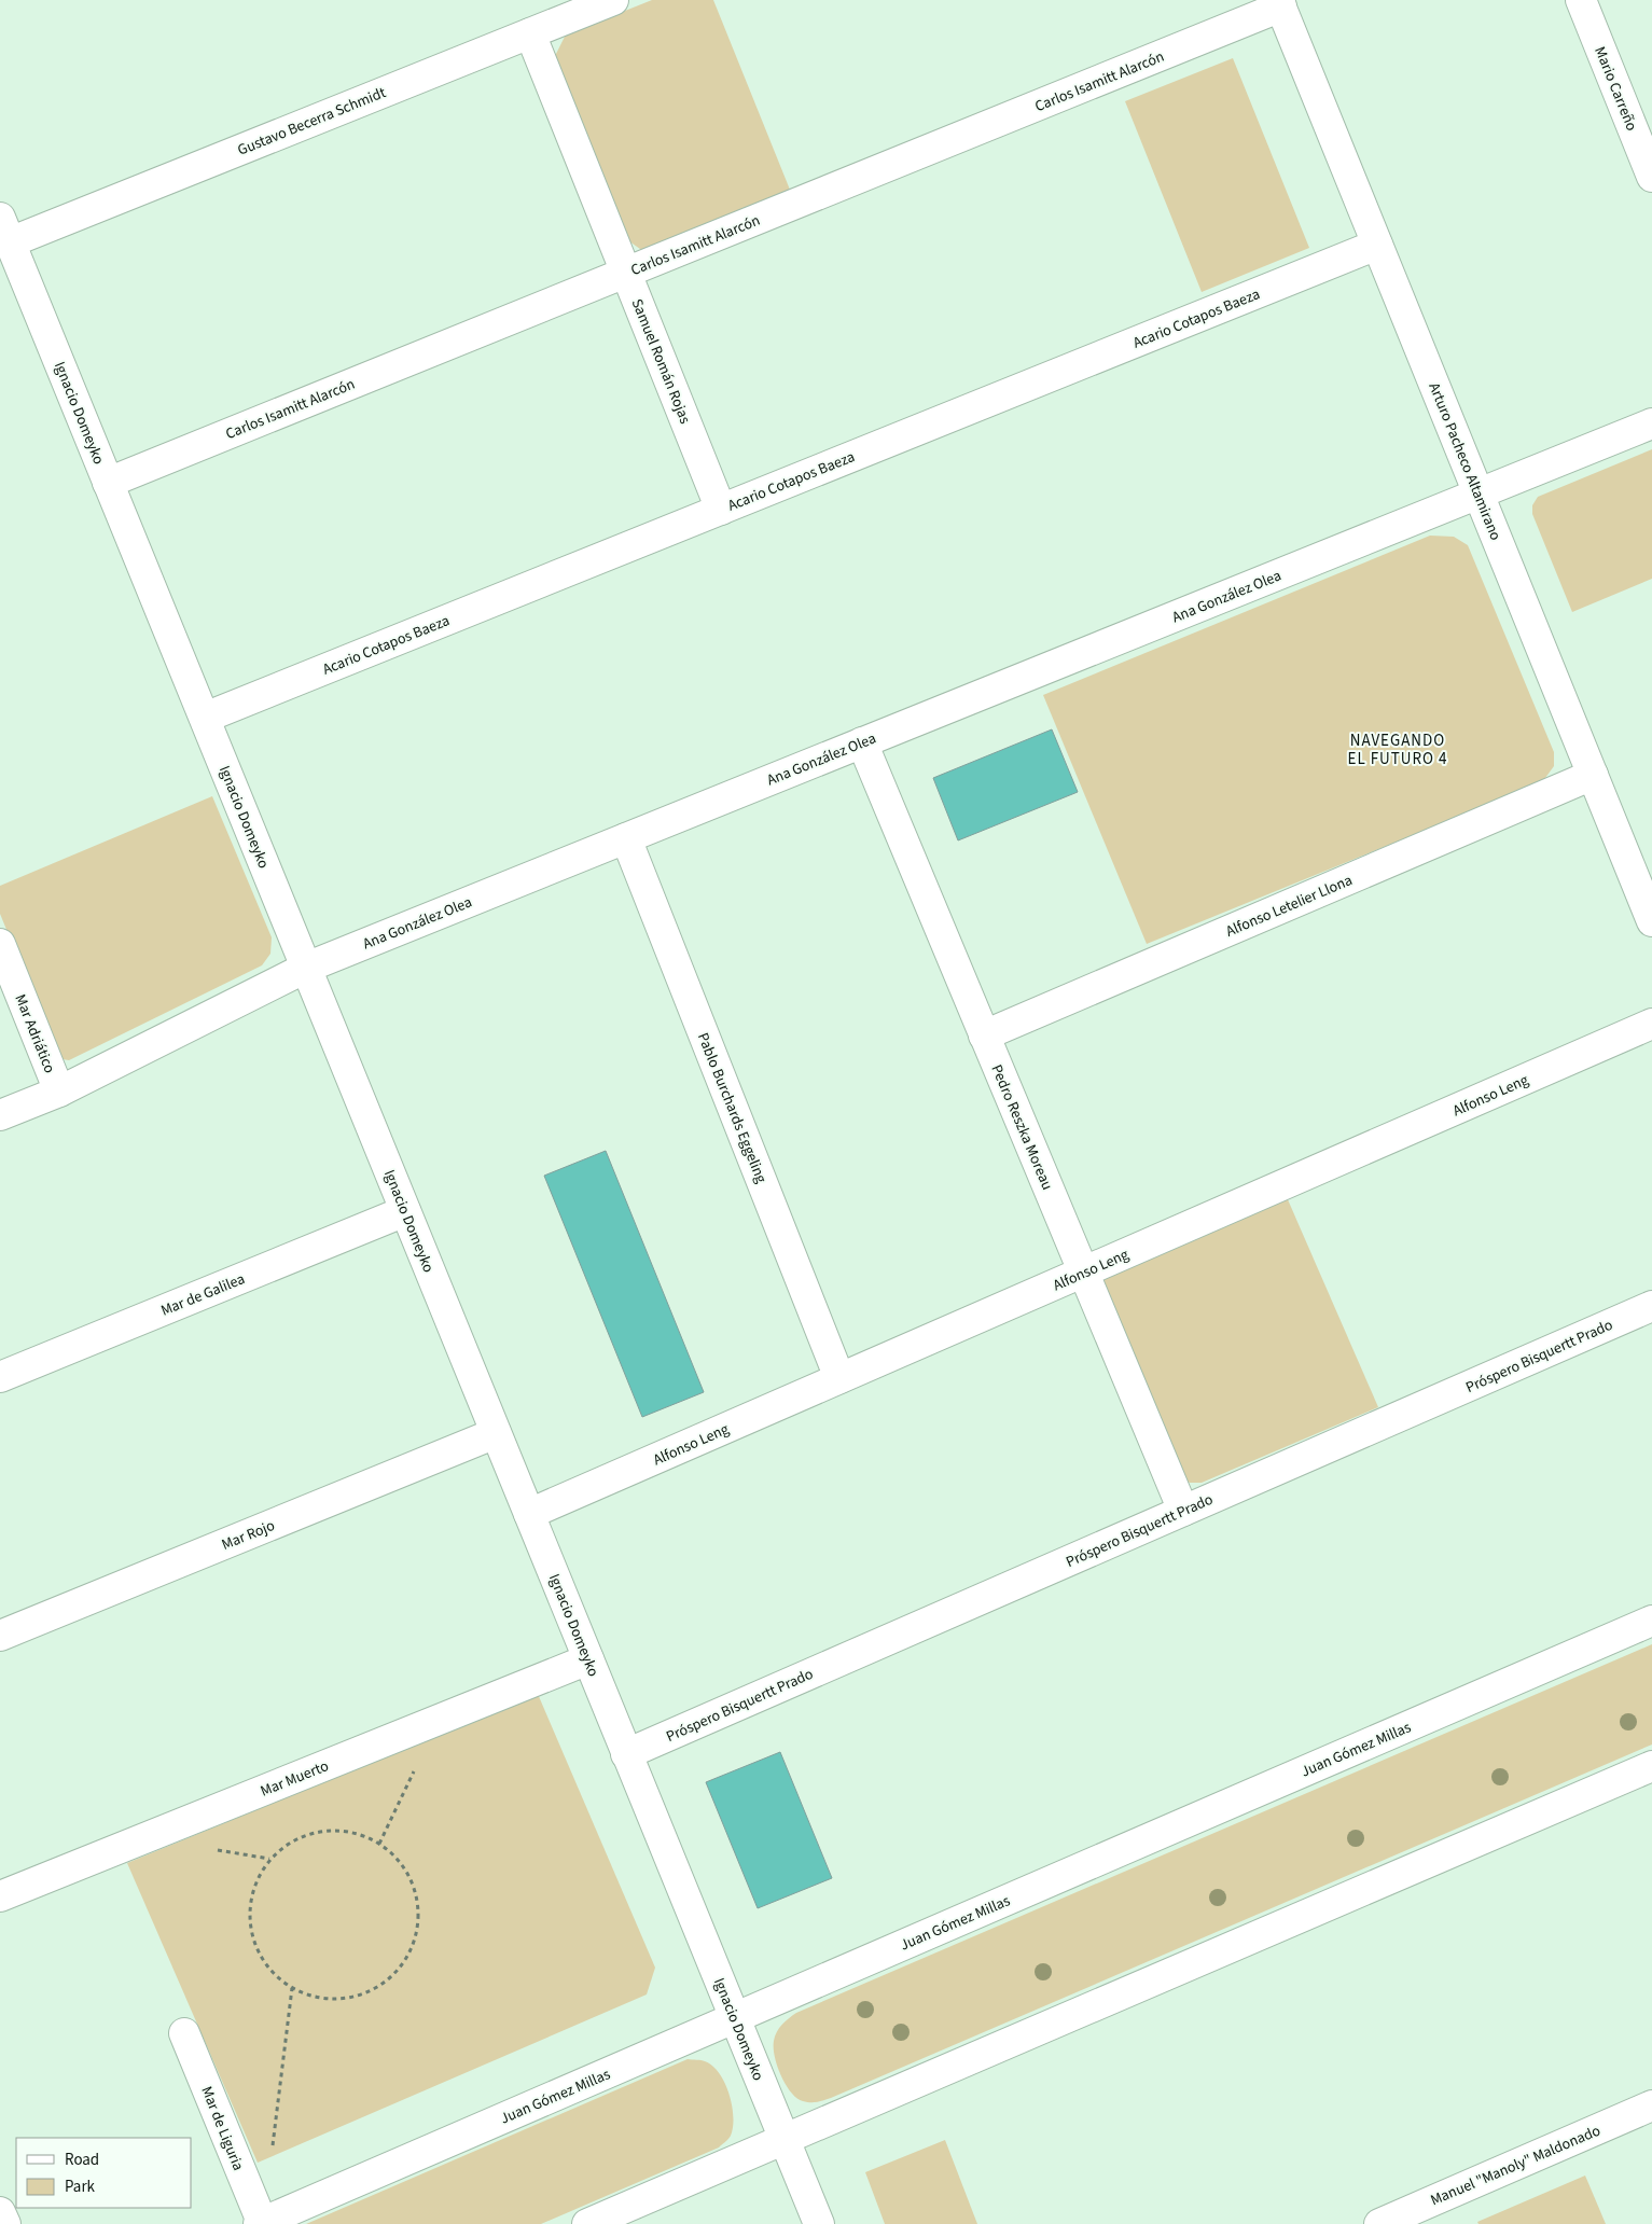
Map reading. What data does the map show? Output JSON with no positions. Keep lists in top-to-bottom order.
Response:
{
  "streets": {
    "street": [
      "Carlos Isamitt Alarcón",
      "Mario Carreño",
      "Gustavo Becerra Schmidt",
      "Acario Cotapos Baeza",
      "Samuel Román Rojas",
      "Ignacio Domeyko",
      "Arturo Pacheco Altamirano",
      "Ana González Olea",
      "Alfonso Letelier Llona",
      "Mar Adriático",
      "Alfonso Leng",
      "Pablo Burchards Eggeling",
      "Pedro Reszka Moreau",
      "Mar de Galilea",
      "Próspero Bisquertt Prado",
      "Mar Rojo",
      "Juan Gómez Millas",
      "Mar Muerto",
      "Mar de Liguria",
      "Manuel \"Manoly\" Maldonado"
    ]
  },
  "crossings": [
    ["Carlos Isamitt Alarcón", "Samuel Román Rojas"],
    ["Carlos Isamitt Alarcón", "Ignacio Domeyko"],
    ["Carlos Isamitt Alarcón", "Arturo Pacheco Altamirano"],
    ["Gustavo Becerra Schmidt", "Samuel Román Rojas"],
    ["Gustavo Becerra Schmidt", "Ignacio Domeyko"],
    ["Acario Cotapos Baeza", "Samuel Román Rojas"],
    ["Acario Cotapos Baeza", "Ignacio Domeyko"],
    ["Acario Cotapos Baeza", "Arturo Pacheco Altamirano"],
    ["Ignacio Domeyko", "Ana González Olea"],
    ["Ignacio Domeyko", "Alfonso Leng"],
    ["Ignacio Domeyko", "Mar de Galilea"],
    ["Ignacio Domeyko", "Próspero Bisquertt Prado"],
    ["Ignacio Domeyko", "Mar Rojo"],
    ["Ignacio Domeyko", "Juan Gómez Millas"],
    ["Ignacio Domeyko", "Mar Muerto"],
    ["Arturo Pacheco Altamirano", "Ana González Olea"],
    ["Arturo Pacheco Altamirano", "Alfonso Letelier Llona"],
    ["Ana González Olea", "Mar Adriático"],
    ["Ana González Olea", "Pablo Burchards Eggeling"],
    ["Ana González Olea", "Pedro Reszka Moreau"],
    ["Alfonso Letelier Llona", "Pedro Reszka Moreau"],
    ["Alfonso Leng", "Pablo Burchards Eggeling"],
    ["Alfonso Leng", "Pedro Reszka Moreau"],
    ["Pedro Reszka Moreau", "Próspero Bisquertt Prado"],
    ["Juan Gómez Millas", "Mar de Liguria"]
  ],
  "districts": ["NAVEGANDO EL FUTURO 4"],
  "legend": ["Road", "Park"]
}
